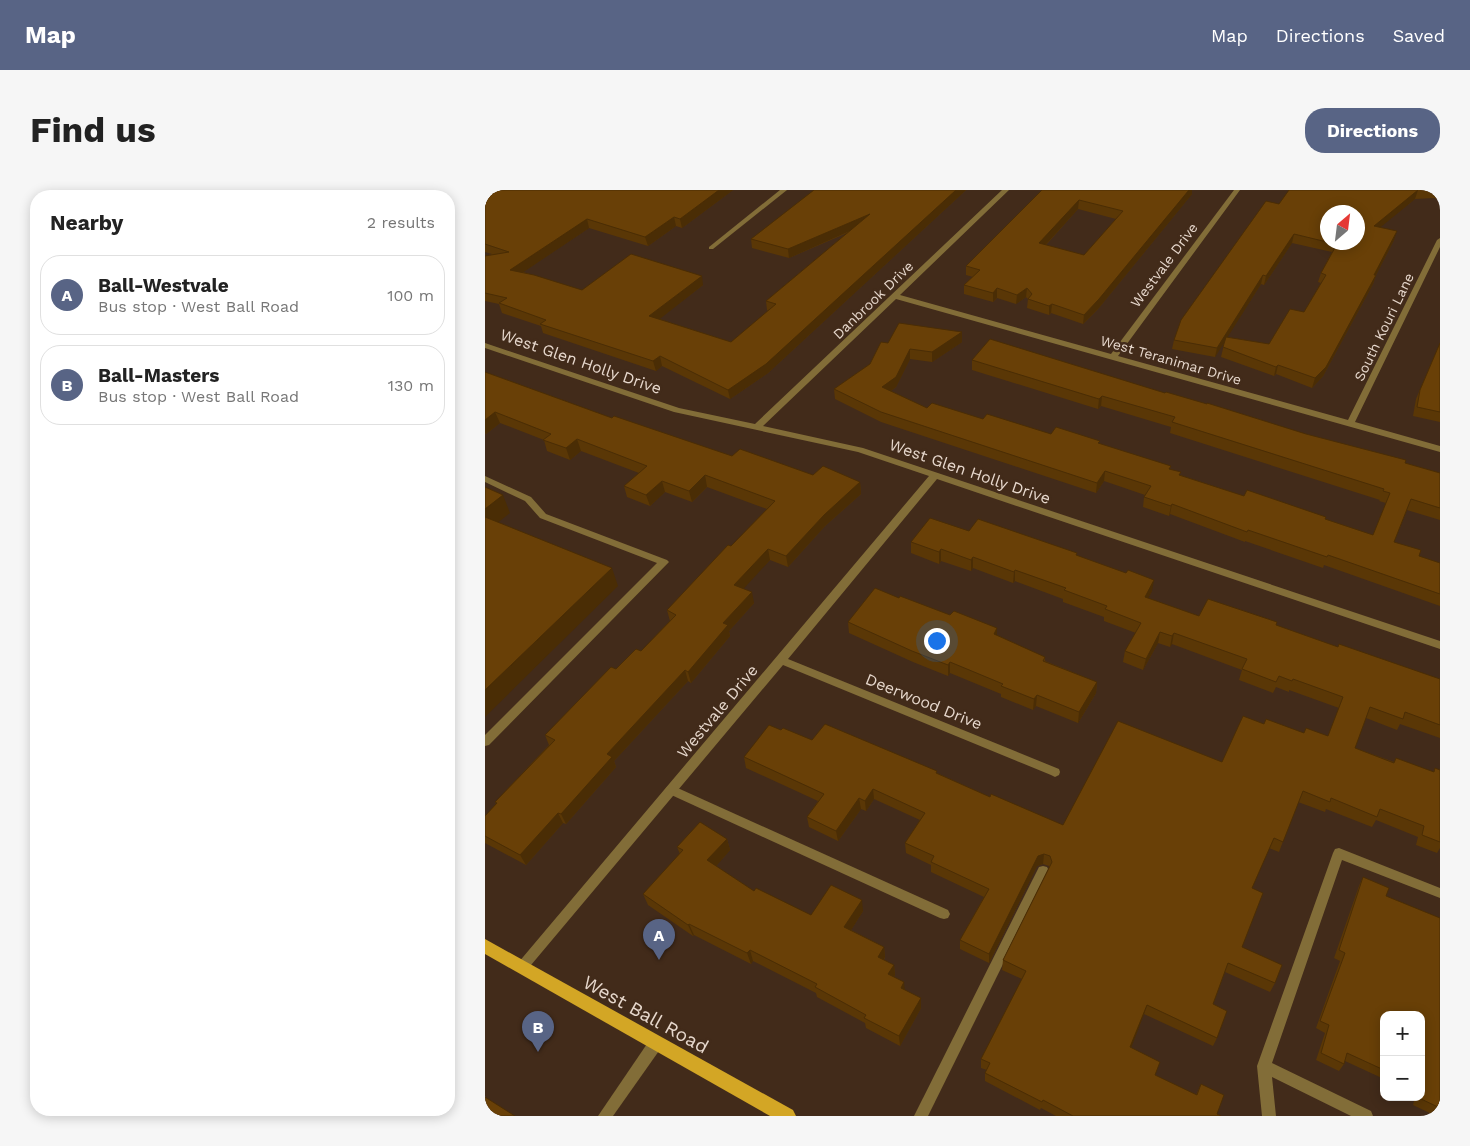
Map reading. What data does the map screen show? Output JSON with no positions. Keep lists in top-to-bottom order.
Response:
{
  "streets": {
    "main road": ["West Ball Road"],
    "street": [
      "Westvale Drive",
      "Danbrook Drive",
      "South Kouri Lane",
      "West Teranimar Drive",
      "West Glen Holly Drive",
      "Deerwood Drive"
    ]
  },
  "crossings": [
    ["Westvale Drive", "West Teranimar Drive"],
    ["Westvale Drive", "West Glen Holly Drive"],
    ["Westvale Drive", "Deerwood Drive"],
    ["Westvale Drive", "West Ball Road"],
    ["Danbrook Drive", "West Teranimar Drive"],
    ["Danbrook Drive", "West Glen Holly Drive"],
    ["South Kouri Lane", "West Teranimar Drive"]
  ],
  "north": "top right",
  "page": {
    "header": "Map",
    "nav": ["Map", "Directions", "Saved"],
    "buttons": "Directions",
    "title": "Find us",
    "heading": ["Nearby", "2 results"],
    "list": [
      {
        "mark": "A",
        "name": "Ball-Westvale",
        "note": "Bus stop · West Ball Road",
        "value": "100 m"
      },
      {
        "mark": "B",
        "name": "Ball-Masters",
        "note": "Bus stop · West Ball Road",
        "value": "130 m"
      }
    ],
    "pins": ["A", "B"],
    "map_buttons": ["+", "−"]
  }
}
